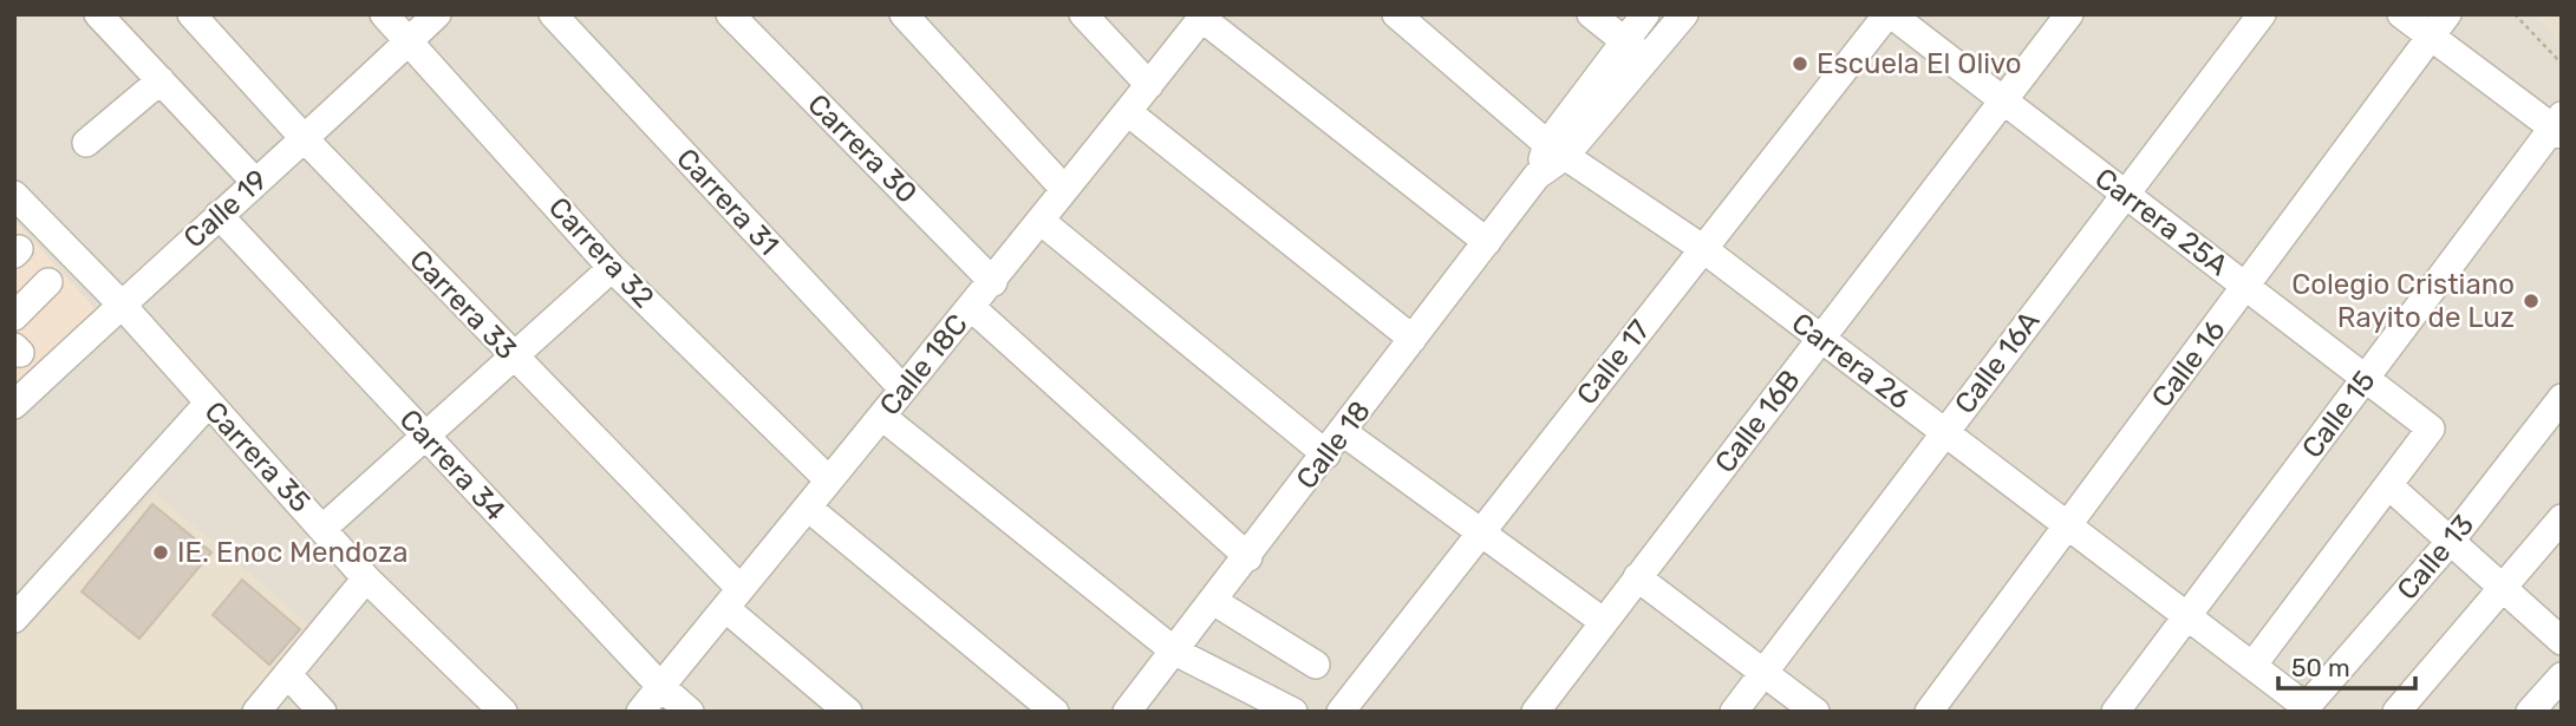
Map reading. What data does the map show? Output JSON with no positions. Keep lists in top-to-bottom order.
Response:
{
  "streets": {
    "street": [
      "Carrera 30",
      "Carrera 31",
      "Calle 19",
      "Carrera 25A",
      "Carrera 32",
      "Carrera 33",
      "Carrera 26",
      "Calle 17",
      "Calle 16A",
      "Calle 16",
      "Calle 18C",
      "Calle 15",
      "Calle 16B",
      "Calle 18",
      "Carrera 35",
      "Carrera 34",
      "Calle 13"
    ]
  },
  "crossings": [
    ["Carrera 30", "Calle 18C"],
    ["Carrera 31", "Calle 18C"],
    ["Calle 19", "Carrera 32"],
    ["Calle 19", "Carrera 33"],
    ["Calle 19", "Carrera 35"],
    ["Calle 19", "Carrera 34"],
    ["Carrera 25A", "Calle 17"],
    ["Carrera 25A", "Calle 16A"],
    ["Carrera 25A", "Calle 16"],
    ["Carrera 25A", "Calle 15"],
    ["Carrera 25A", "Calle 16B"],
    ["Carrera 32", "Calle 18C"],
    ["Carrera 33", "Calle 18C"],
    ["Carrera 26", "Calle 17"],
    ["Carrera 26", "Calle 16A"],
    ["Carrera 26", "Calle 16"],
    ["Carrera 26", "Calle 15"],
    ["Carrera 26", "Calle 16B"],
    ["Carrera 26", "Calle 18"],
    ["Carrera 26", "Calle 13"],
    ["Calle 18C", "Carrera 34"]
  ],
  "places": ["Escuela El Olivo", "Colegio Cristiano Rayito de Luz", "IE. Enoc Mendoza"],
  "scale_bar": "50 m"
}
